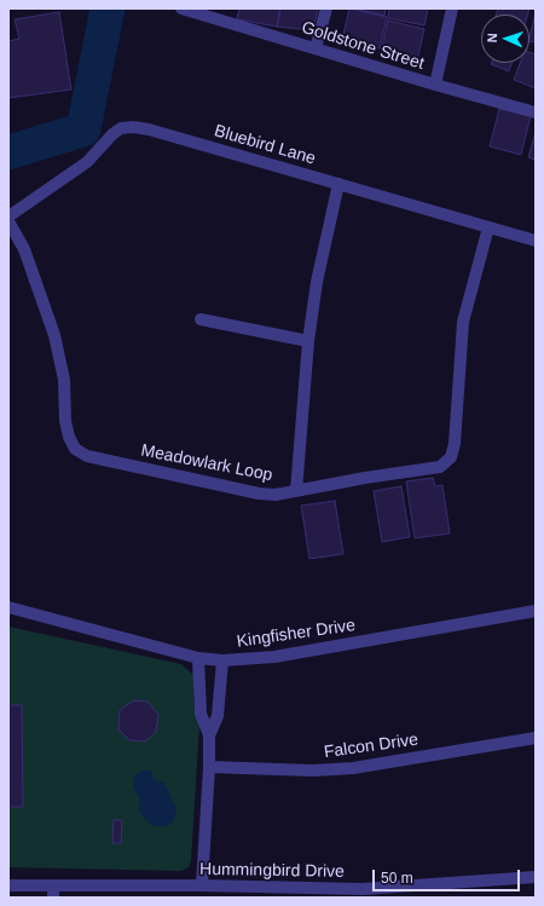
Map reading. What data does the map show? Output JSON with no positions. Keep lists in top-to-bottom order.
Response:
{
  "streets": {
    "street": [
      "Goldstone Street",
      "Bluebird Lane",
      "Meadowlark Loop",
      "Kingfisher Drive",
      "Falcon Drive",
      "Hummingbird Drive"
    ]
  },
  "crossings": [
    ["Bluebird Lane", "Meadowlark Loop"]
  ],
  "scale_bar": "50 m",
  "north": "left"
}
